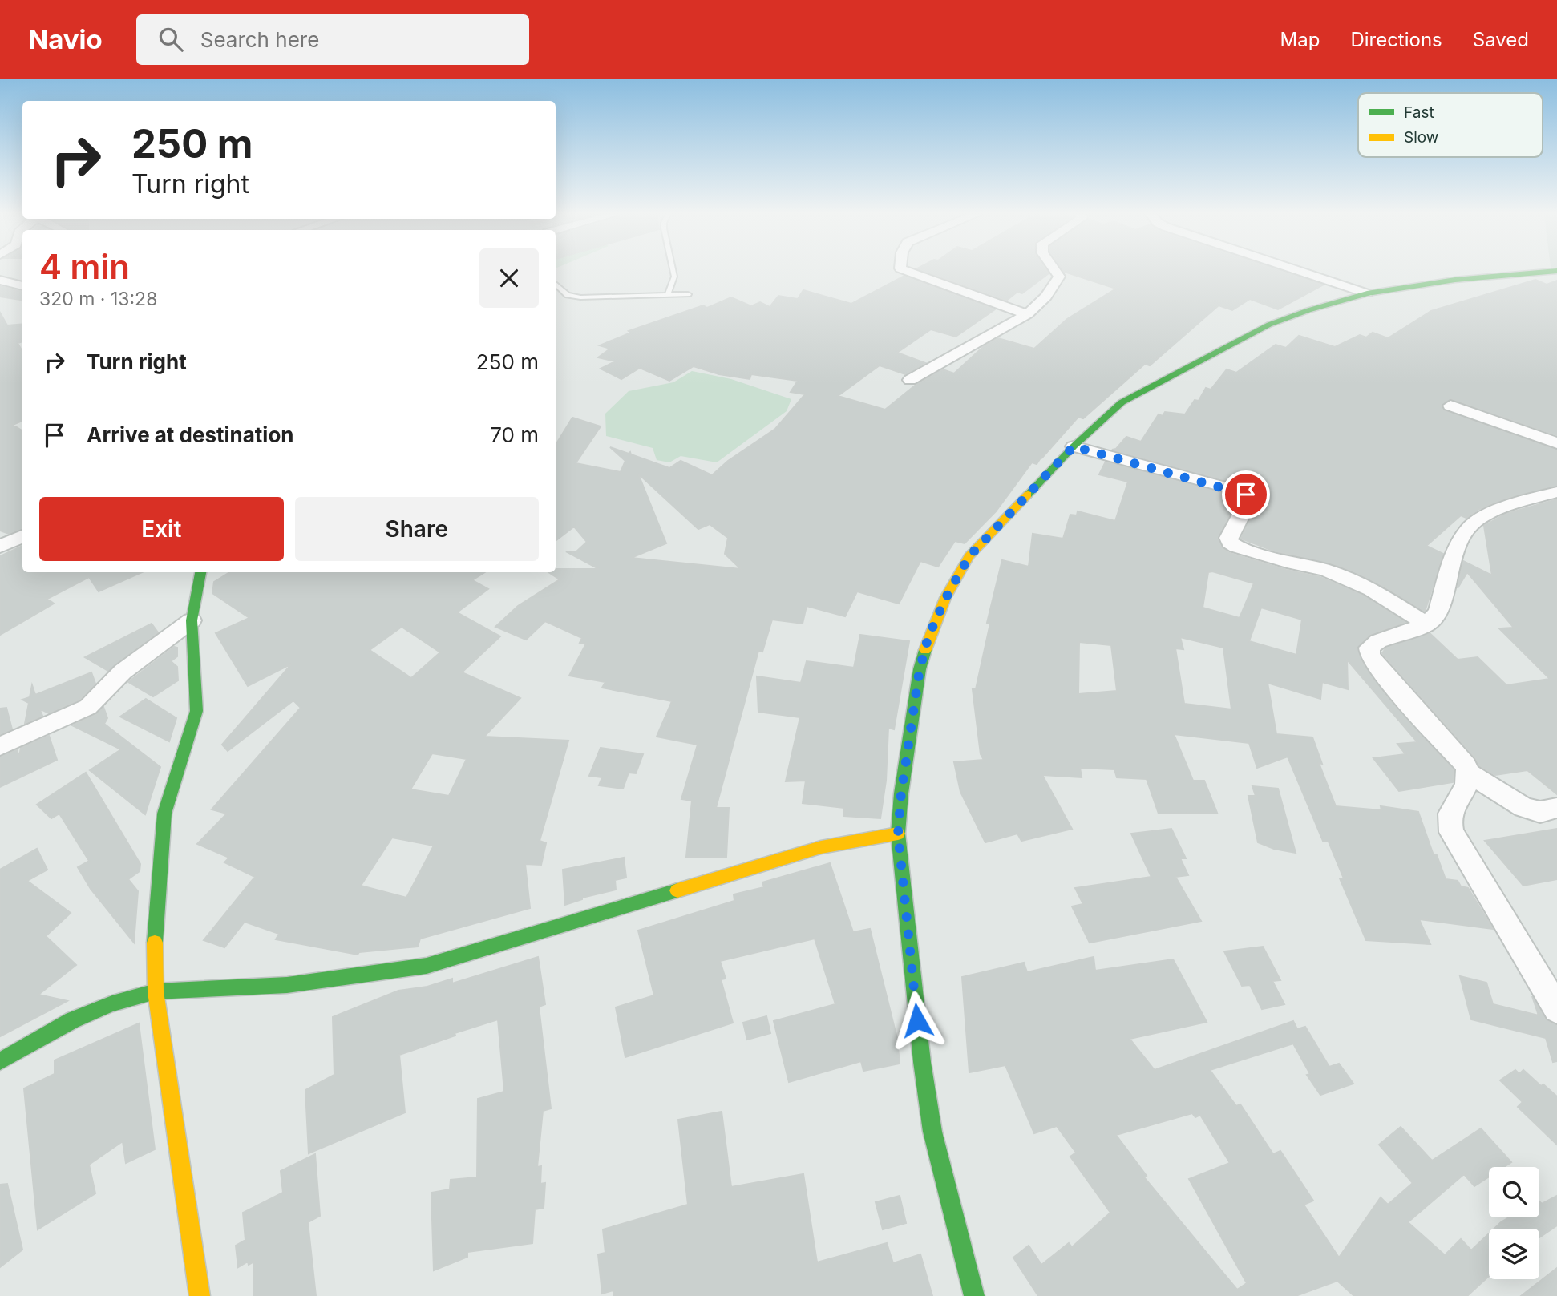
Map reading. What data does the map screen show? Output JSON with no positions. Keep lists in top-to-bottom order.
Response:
{
  "legend": ["Fast", "Slow"],
  "page": {
    "header": "Navio",
    "search": "Search here",
    "nav": ["Map", "Directions", "Saved"],
    "turn": ["250 m", "Turn right"],
    "heading": ["4 min", "320 m · 13:28"],
    "list": [
      {
        "name": "Turn right",
        "value": "250 m"
      },
      {
        "name": "Arrive at destination",
        "value": "70 m"
      }
    ],
    "buttons": ["Exit", "Share"]
  }
}
